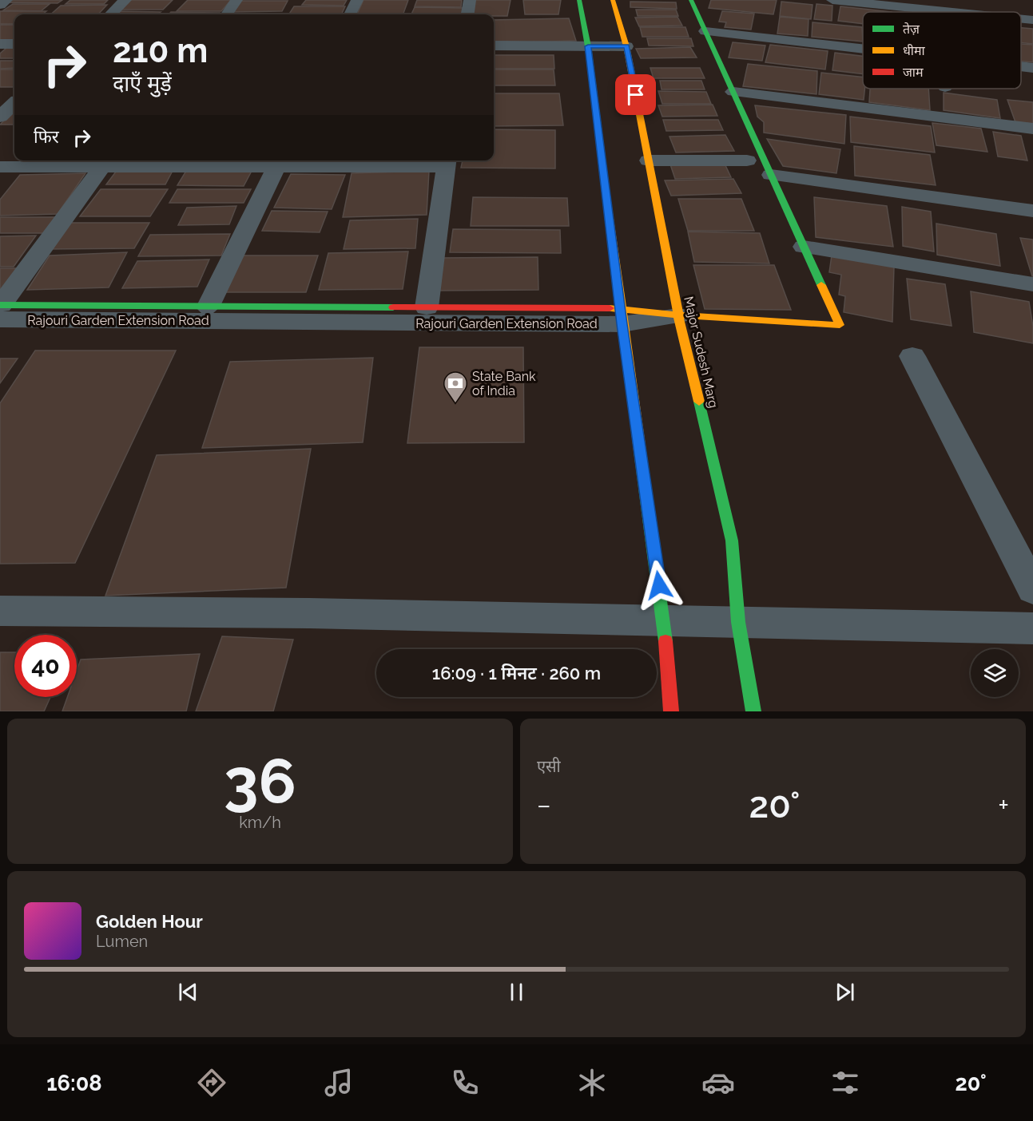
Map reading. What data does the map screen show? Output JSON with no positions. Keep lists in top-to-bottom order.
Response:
{
  "streets": {
    "street": ["Rajouri Garden Extension Road", "Major Sudesh Marg"]
  },
  "crossings": [
    ["Rajouri Garden Extension Road", "Major Sudesh Marg"]
  ],
  "places": {
    "bank": ["State Bank of India"]
  },
  "legend": ["तेज़", "धीमा", "जाम"],
  "page": {
    "turn": ["210 m", "दाएँ मुड़ें"],
    "then": "फिर",
    "limit": "40",
    "trip": "16:09 · 1 मिनट · 260 m",
    "tile": [
      ["36", "km/h"],
      "एसी"
    ],
    "heat": ["−", "20°", "+"],
    "song": ["Golden Hour", "Lumen"],
    "tabs": ["16:08", "20°"]
  }
}
